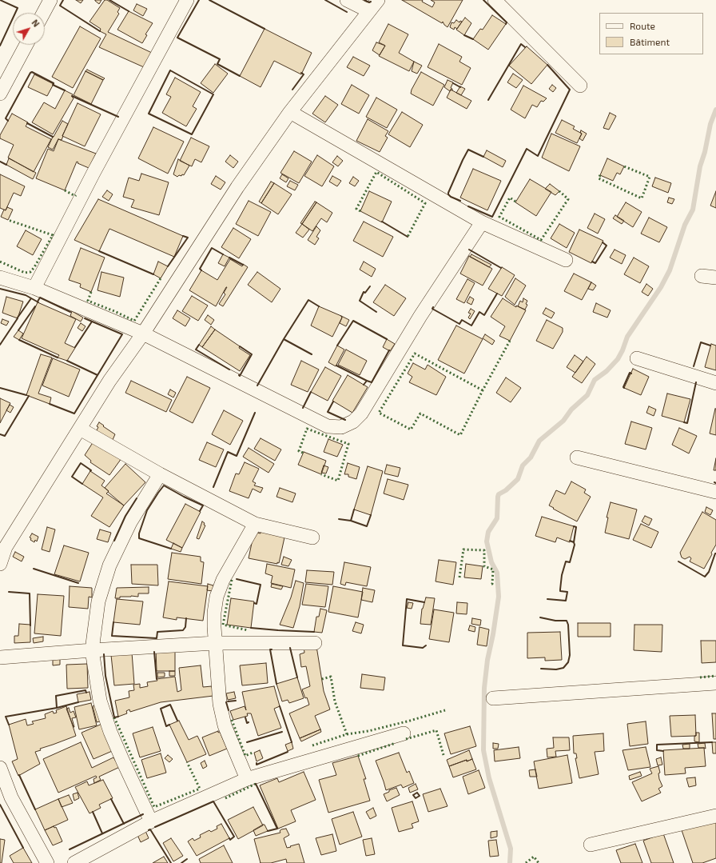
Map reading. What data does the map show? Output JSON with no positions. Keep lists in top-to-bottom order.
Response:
{
  "legend": ["Route", "Bâtiment"],
  "north": "top right"
}
